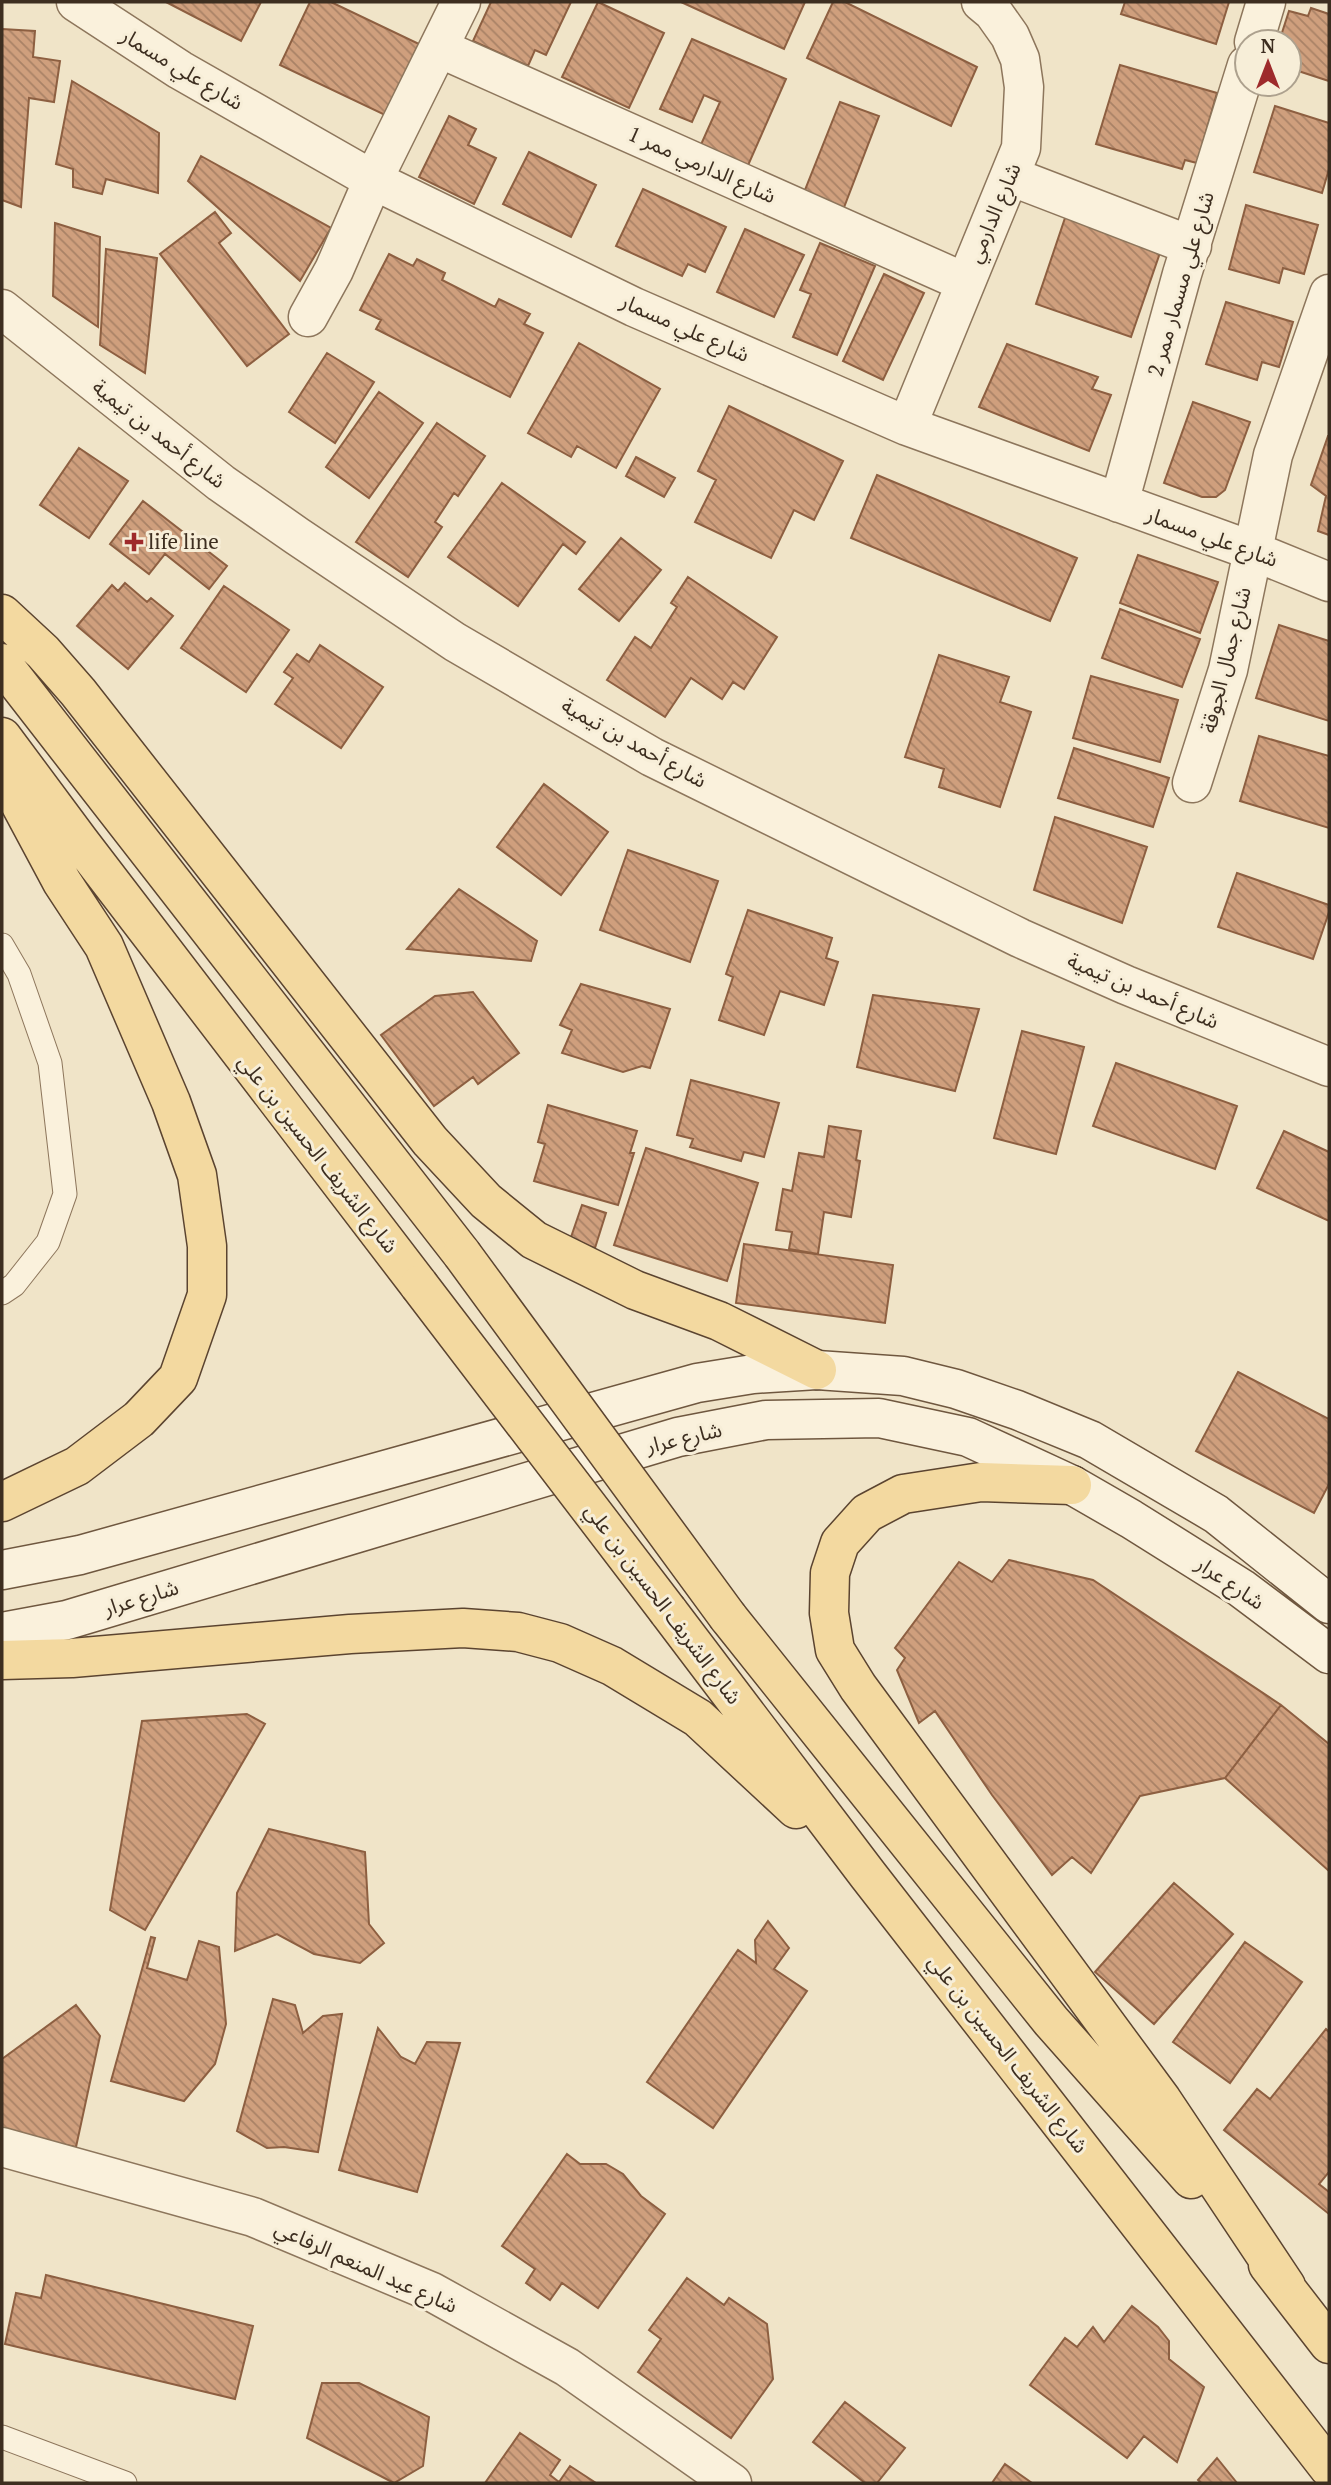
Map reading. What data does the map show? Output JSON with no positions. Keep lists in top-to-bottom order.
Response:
{
  "streets": {
    "main road": ["شارع الشريف الحسين بن علي"],
    "street": [
      "شارع علي مسمار",
      "شارع الدارمي ممر 1",
      "شارع الدارمي",
      "شارع علي مسمار ممر 2",
      "شارع أحمد بن تيمية",
      "شارع جمال الجوقة",
      "شارع عرار",
      "شارع عبد المنعم الرفاعي"
    ]
  },
  "crossings": [
    ["شارع علي مسمار", "شارع الدارمي"],
    ["شارع علي مسمار", "شارع علي مسمار ممر 2"],
    ["شارع علي مسمار", "شارع جمال الجوقة"],
    ["شارع الدارمي ممر 1", "شارع الدارمي"]
  ],
  "places": {
    "health": ["life line"]
  },
  "north": "top"
}
